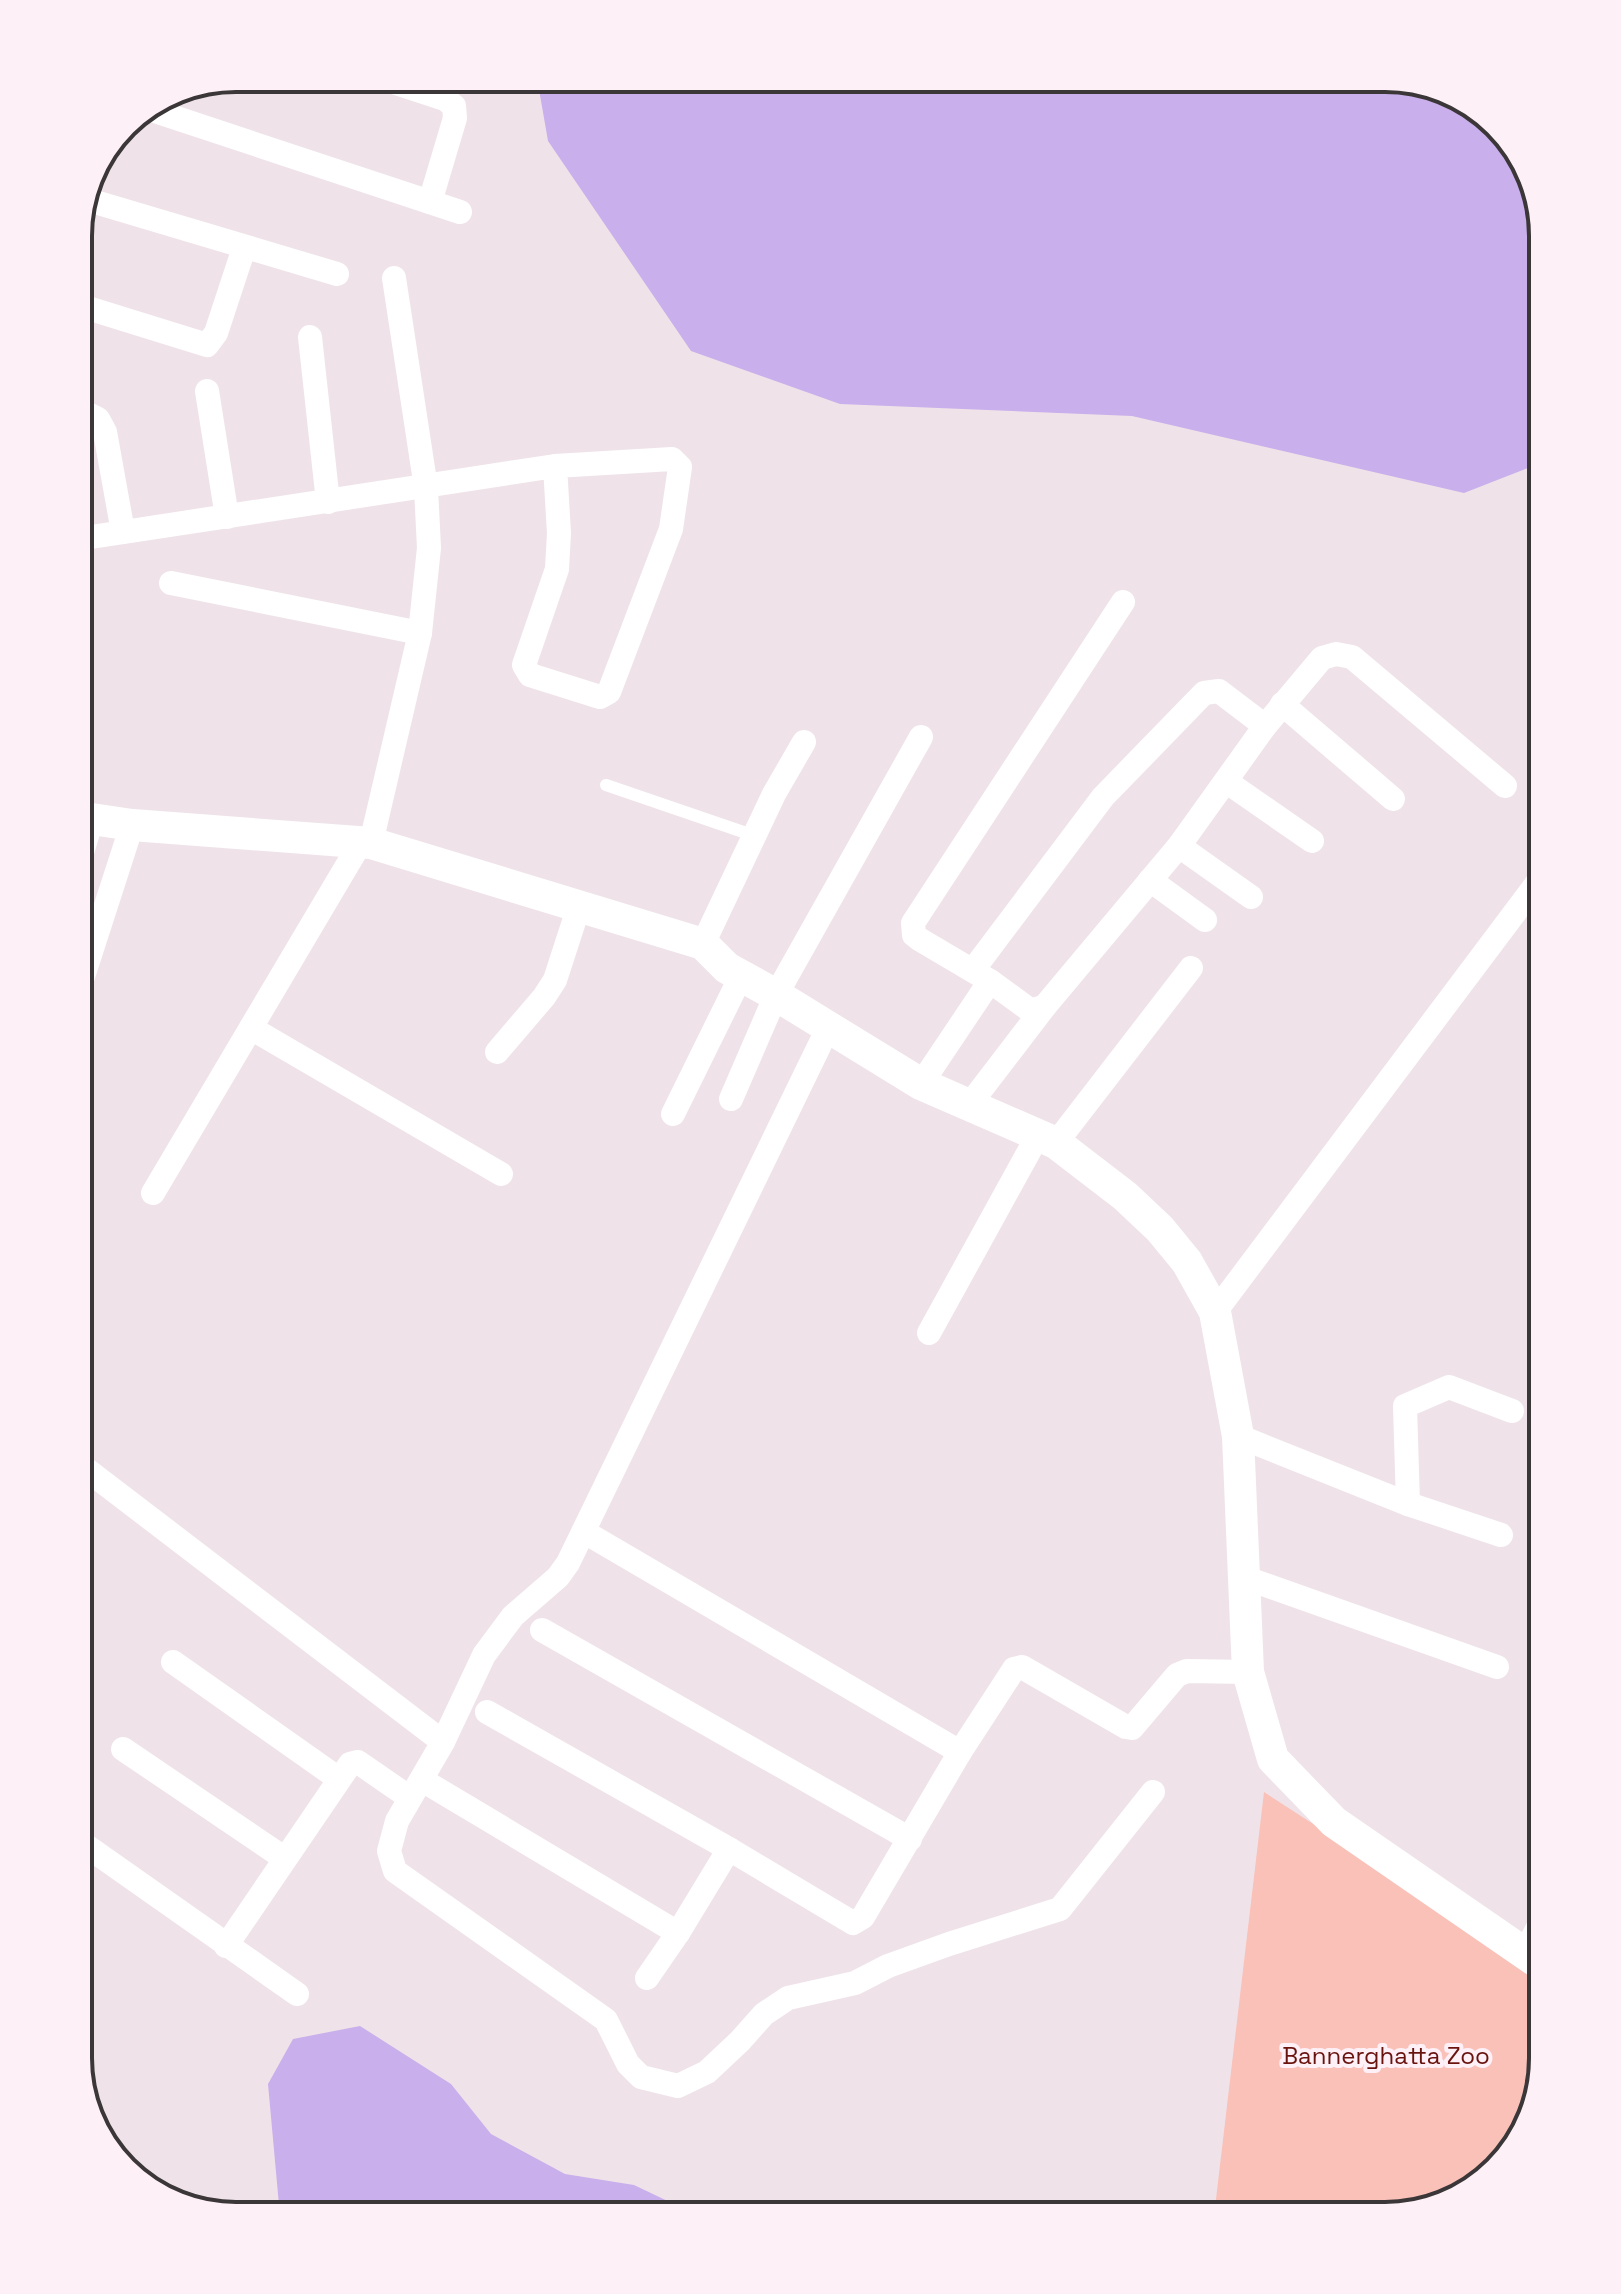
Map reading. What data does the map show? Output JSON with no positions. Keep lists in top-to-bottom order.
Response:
{
  "parks": ["Bannerghatta Zoo"]
}
